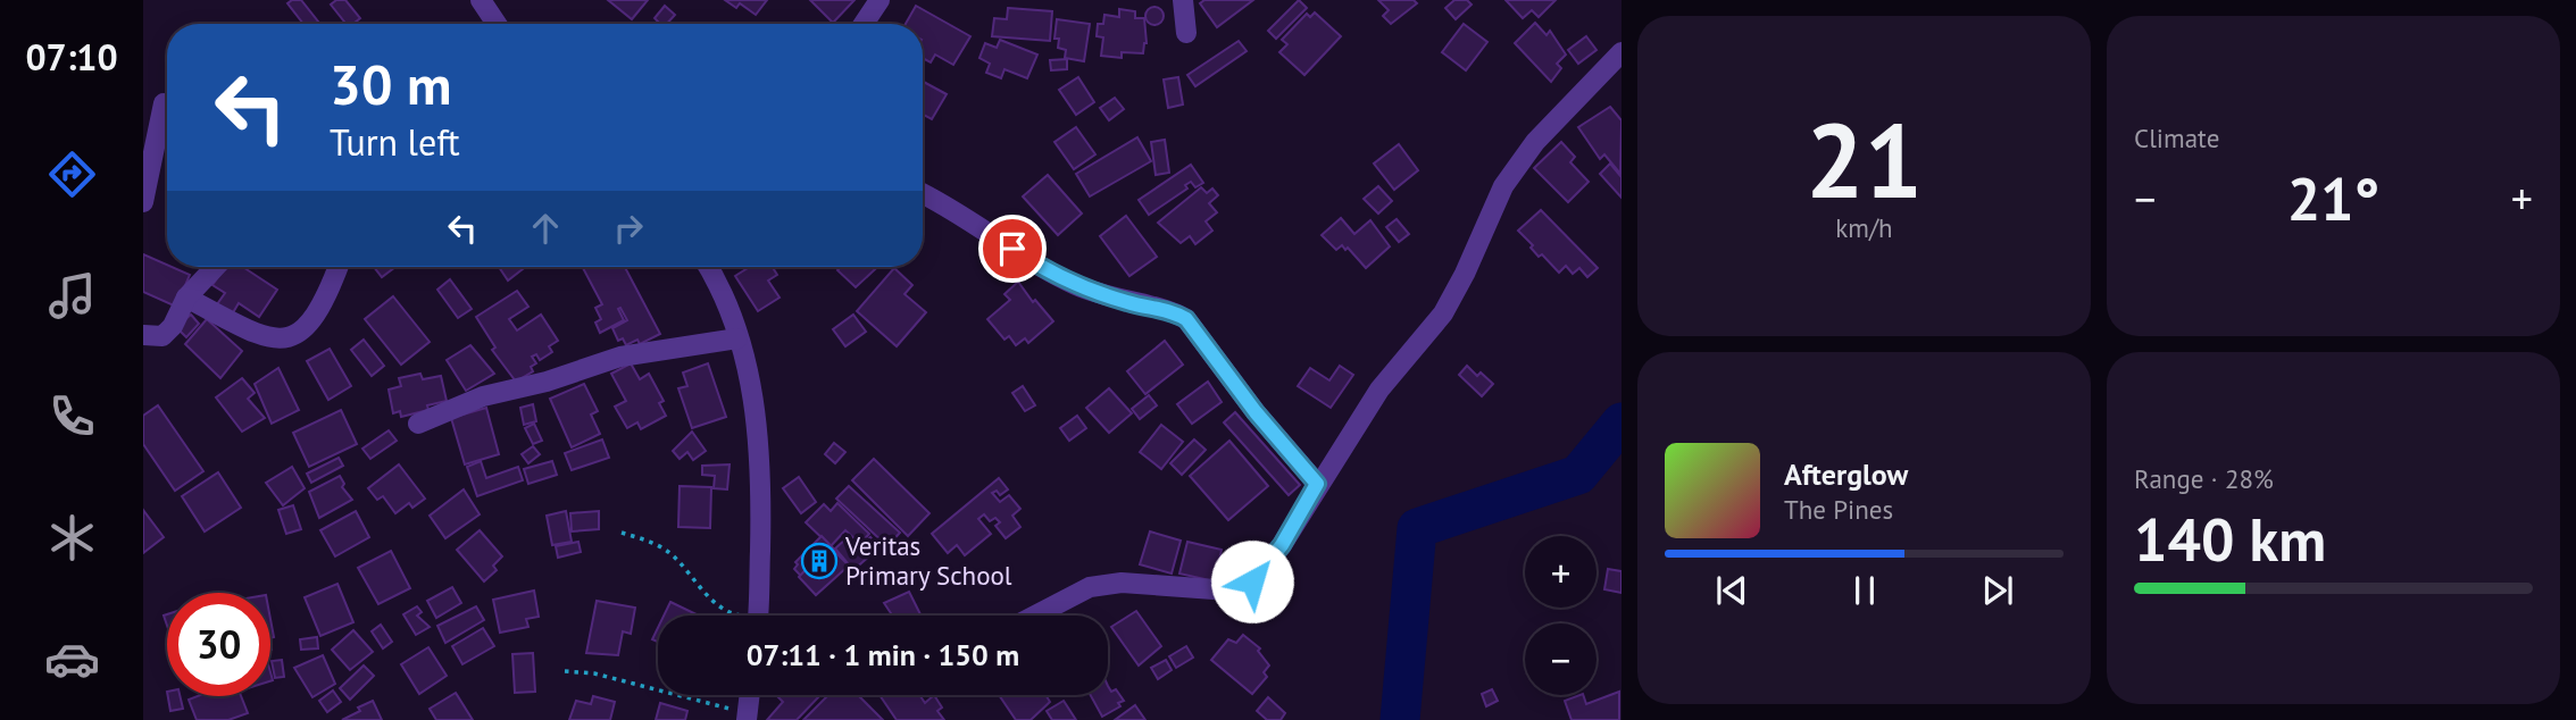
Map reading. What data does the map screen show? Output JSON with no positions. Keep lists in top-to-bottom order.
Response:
{
  "places": {
    "building": ["Veritas Primary School"]
  },
  "page": {
    "tabs": "07:10",
    "tile": [
      ["21", "km/h"],
      "Climate",
      ["Range · 28%", "140 km"]
    ],
    "turn": ["30 m", "Turn left"],
    "heat": ["−", "21°", "+"],
    "song": ["Afterglow", "The Pines"],
    "map_buttons": ["+", "−"],
    "limit": "30",
    "trip": "07:11 · 1 min · 150 m"
  }
}
